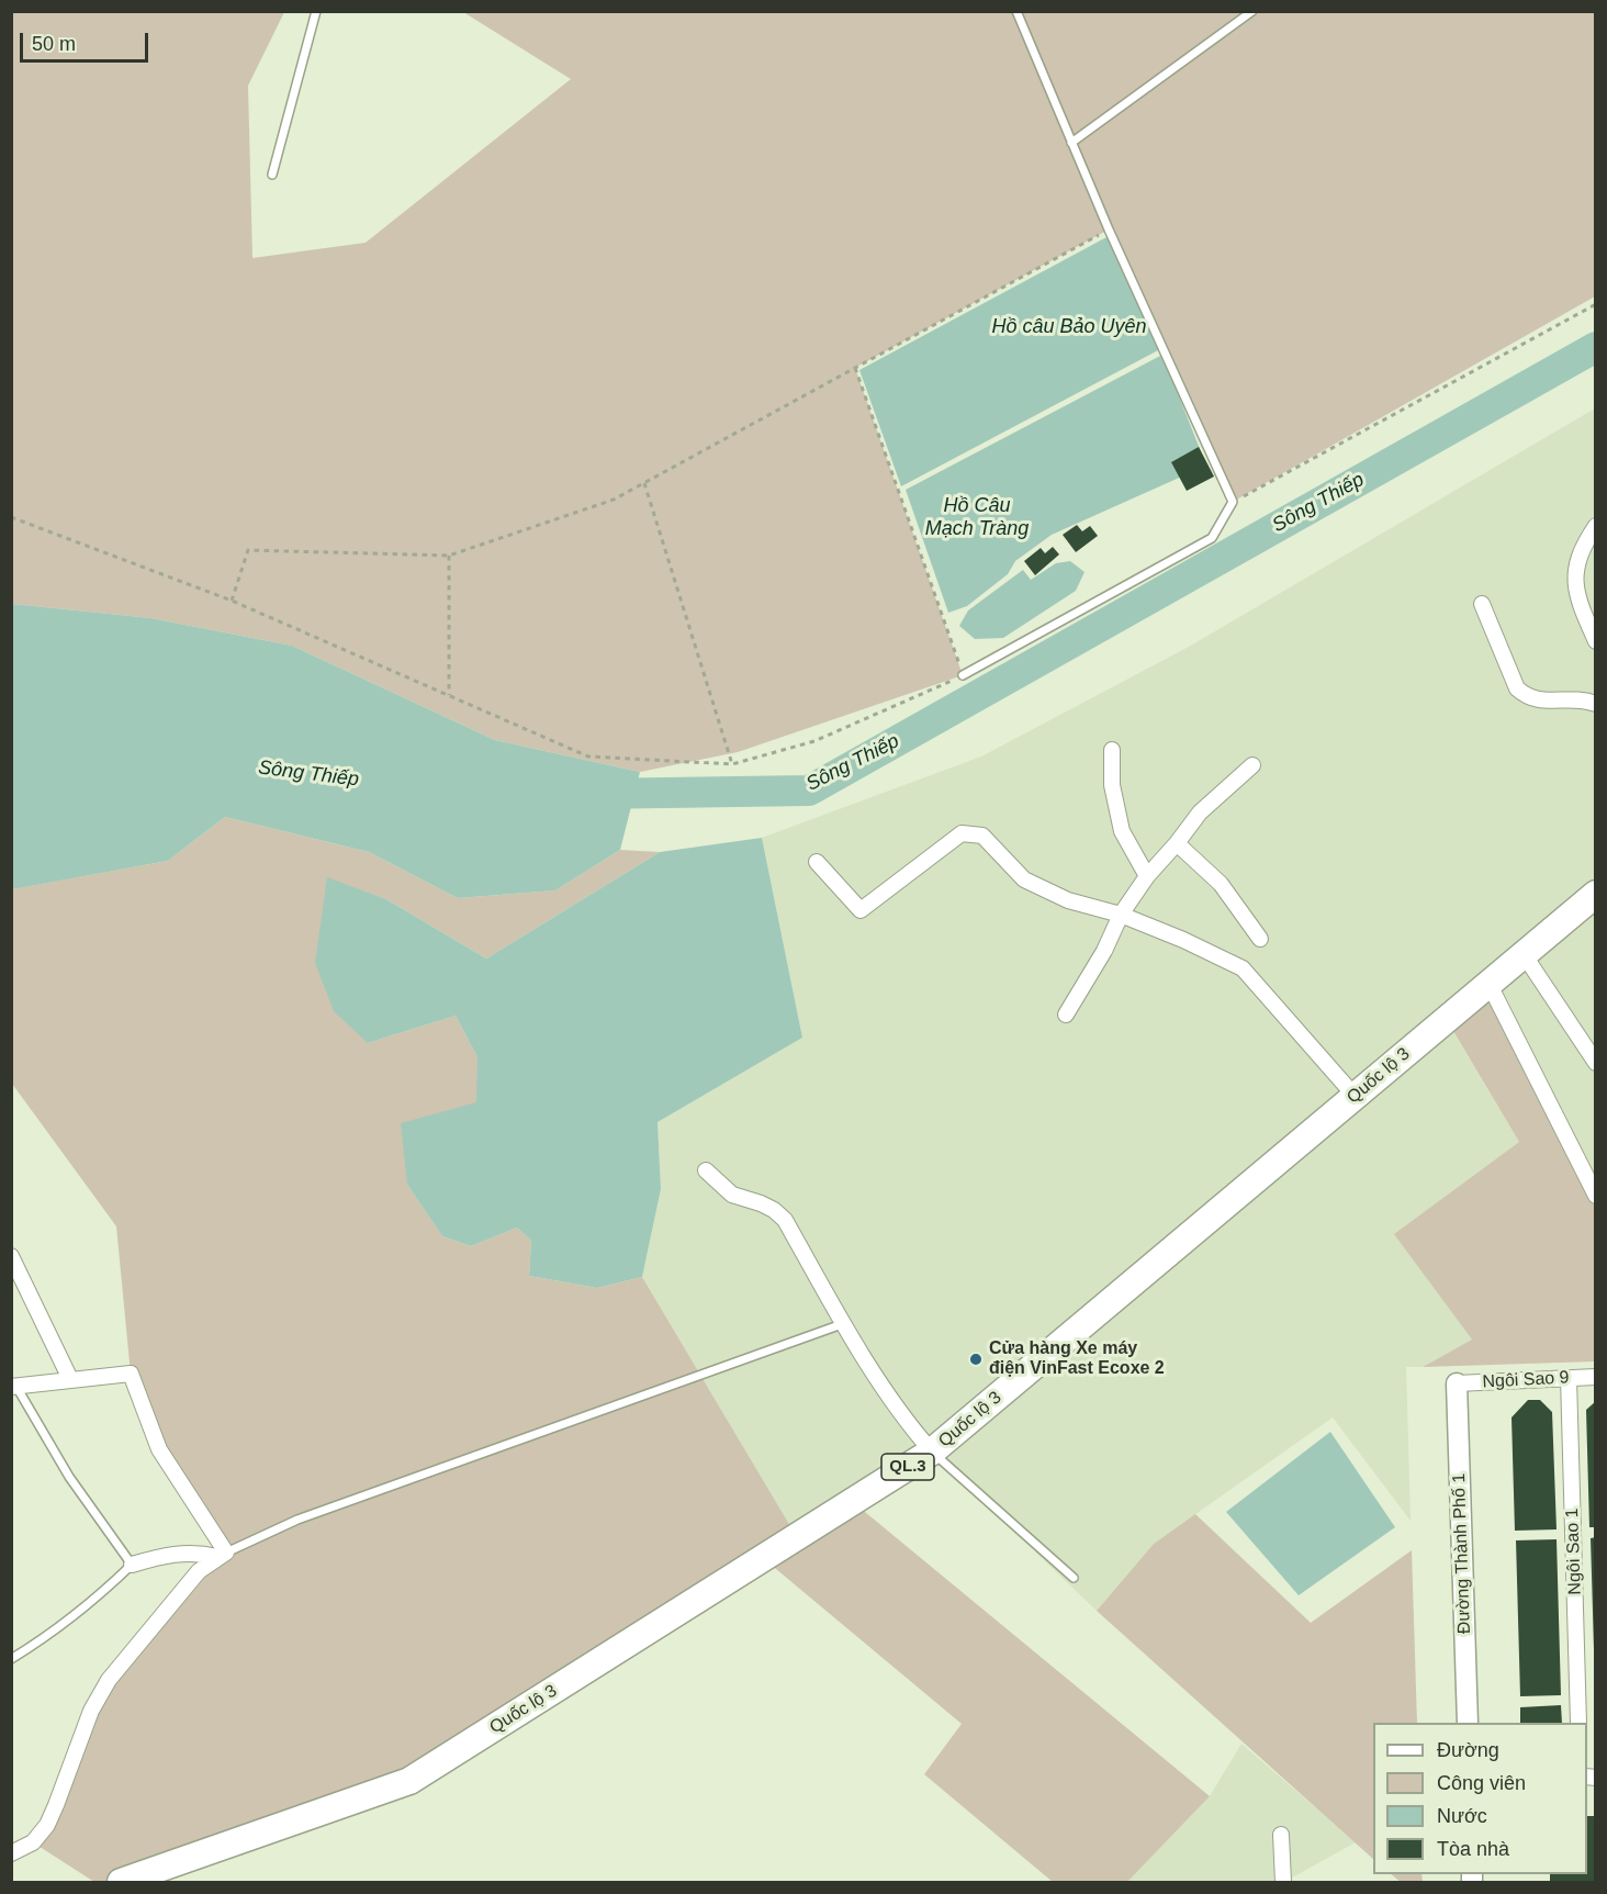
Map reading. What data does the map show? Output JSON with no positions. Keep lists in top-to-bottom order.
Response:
{
  "streets": {
    "highway": ["Quốc lộ 3", "QL.3"],
    "street": ["Ngôi Sao 9", "Ngôi Sao 1", "Đường Thành Phố 1"]
  },
  "crossings": [
    ["Ngôi Sao 9", "Ngôi Sao 1"],
    ["Ngôi Sao 9", "Đường Thành Phố 1"]
  ],
  "water": ["Hồ câu Bảo Uyên", "Sông Thiếp", "Hồ Câu Mạch Tràng"],
  "places": ["Cửa hàng Xe máy điện VinFast Ecoxe 2"],
  "legend": [
    "Đường",
    "Công viên",
    "Nước",
    "Tòa nhà"
  ],
  "scale_bar": "50 m"
}
